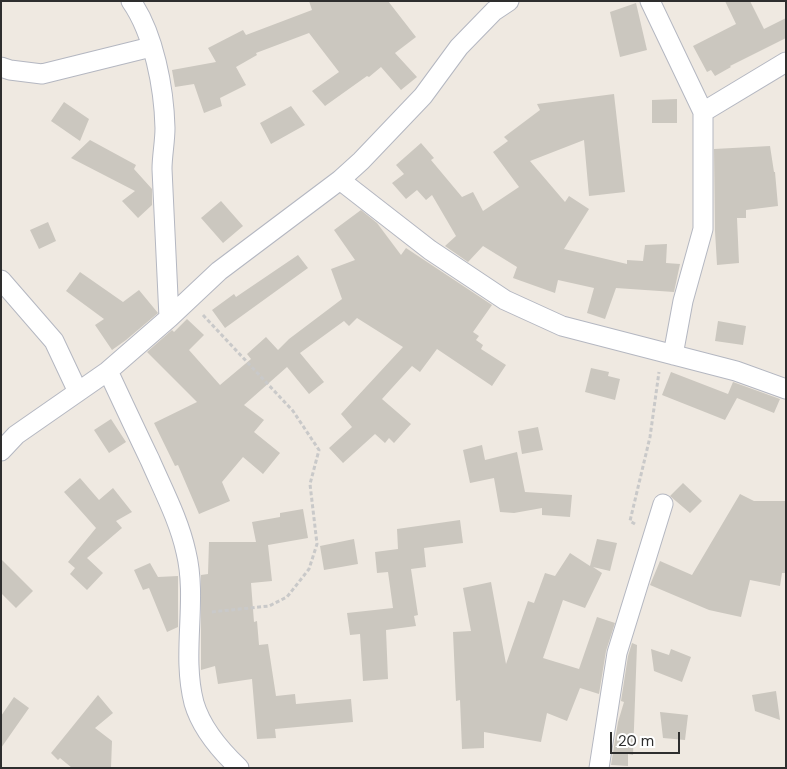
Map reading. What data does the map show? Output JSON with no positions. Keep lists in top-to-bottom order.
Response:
{
  "scale_bar": "20 m"
}
